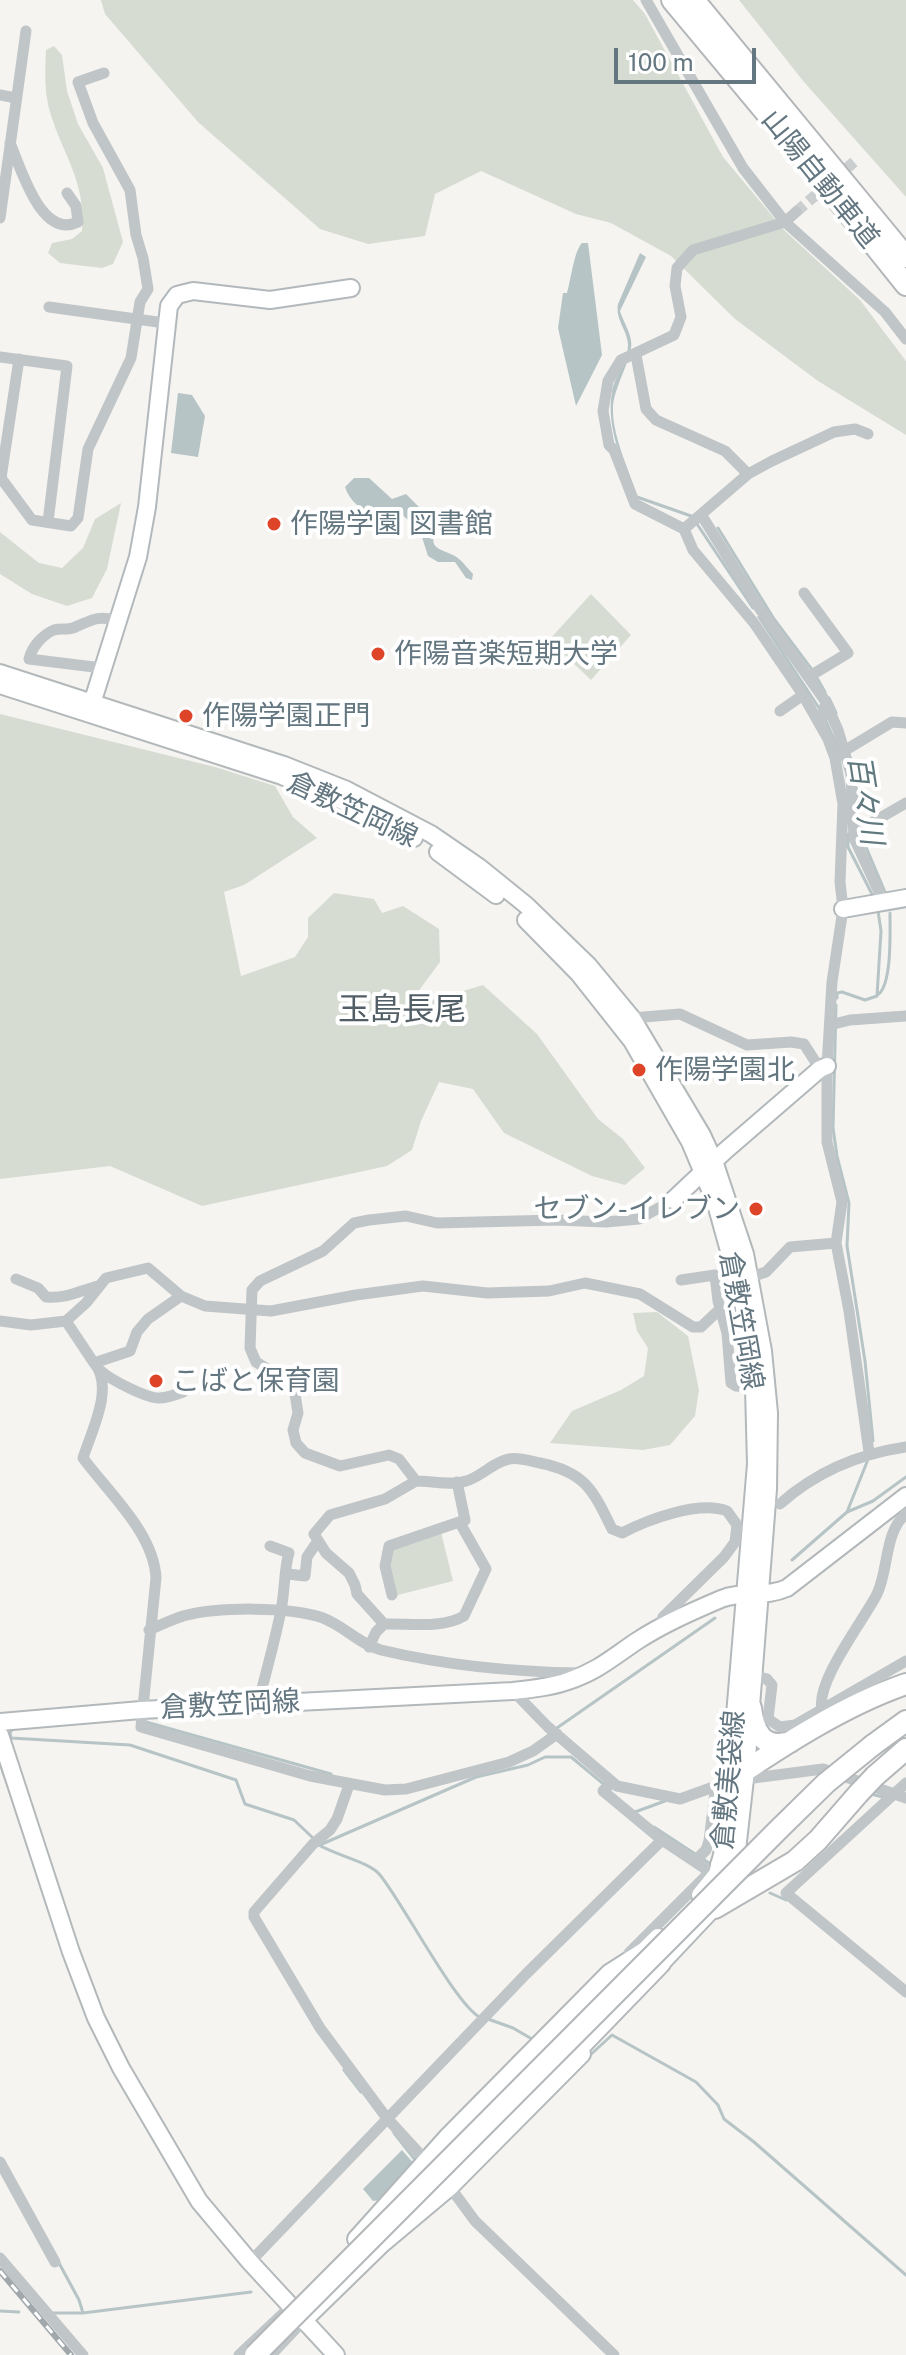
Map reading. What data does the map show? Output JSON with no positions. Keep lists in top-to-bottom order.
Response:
{
  "streets": {
    "highway": ["山陽自動車道"],
    "main road": ["倉敷笠岡線", "倉敷美袋線"]
  },
  "crossings": [
    ["倉敷笠岡線", "倉敷美袋線"]
  ],
  "districts": ["玉島長尾"],
  "water": ["百々川"],
  "places": [
    "作陽学園 図書館",
    "作陽音楽短期大学",
    "作陽学園正門",
    "作陽学園北",
    "セブン-イレブン",
    "こばと保育園"
  ],
  "scale_bar": "100 m"
}
